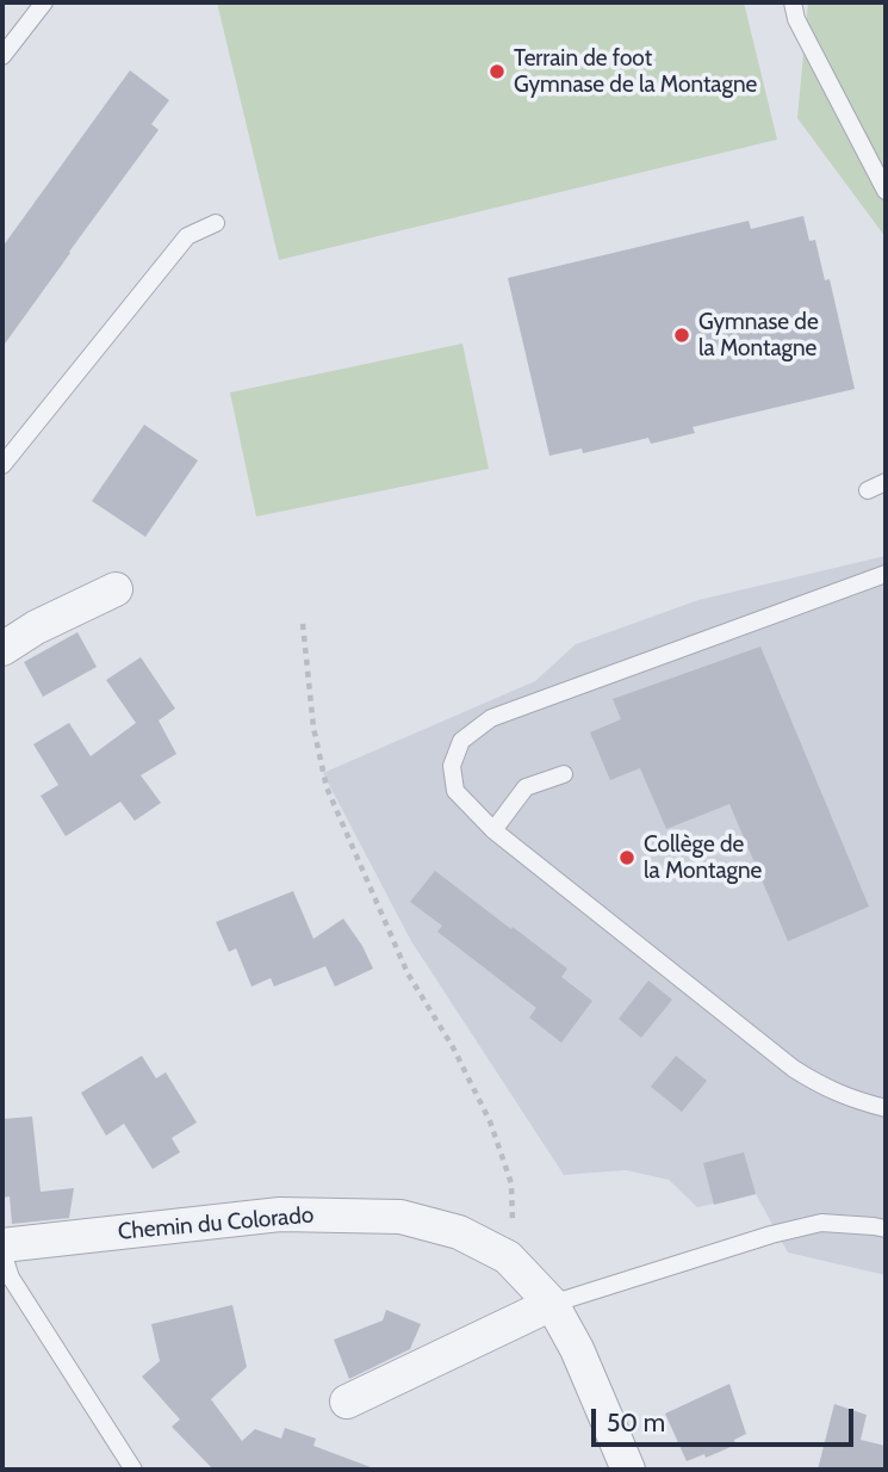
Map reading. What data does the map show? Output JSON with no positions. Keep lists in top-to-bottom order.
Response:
{
  "streets": {
    "street": ["Chemin du Colorado"]
  },
  "places": ["Terrain de foot Gymnase de la Montagne", "Gymnase de la Montagne", "Collège de la Montagne"],
  "scale_bar": "50 m"
}
